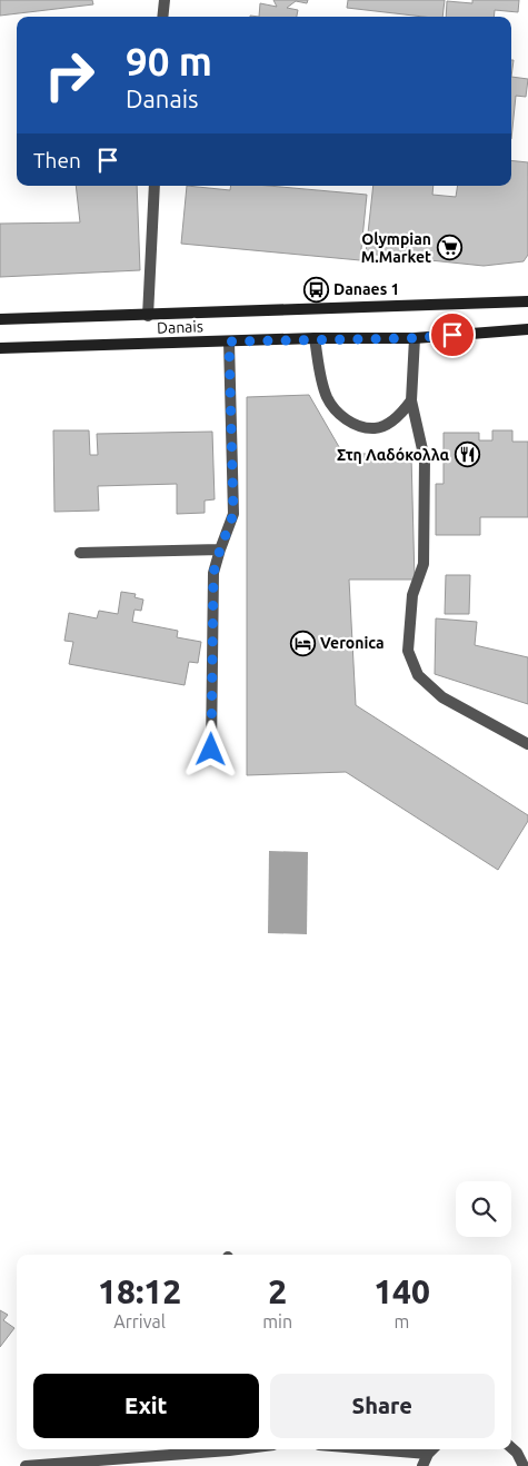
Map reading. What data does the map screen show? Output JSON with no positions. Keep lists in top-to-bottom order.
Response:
{
  "streets": {
    "main road": ["Danais"]
  },
  "places": {
    "supermarket": ["Olympian M.Market"],
    "bus stop": ["Danaes 1"],
    "restaurant": ["Στη Λαδόκολλα"],
    "hotel": ["Veronica"]
  },
  "page": {
    "turn": ["90 m", "Danais"],
    "then": "Then",
    "eta": [
      "18:12",
      "Arrival",
      "2",
      "min",
      "140",
      "m"
    ],
    "buttons": ["Exit", "Share"]
  }
}
